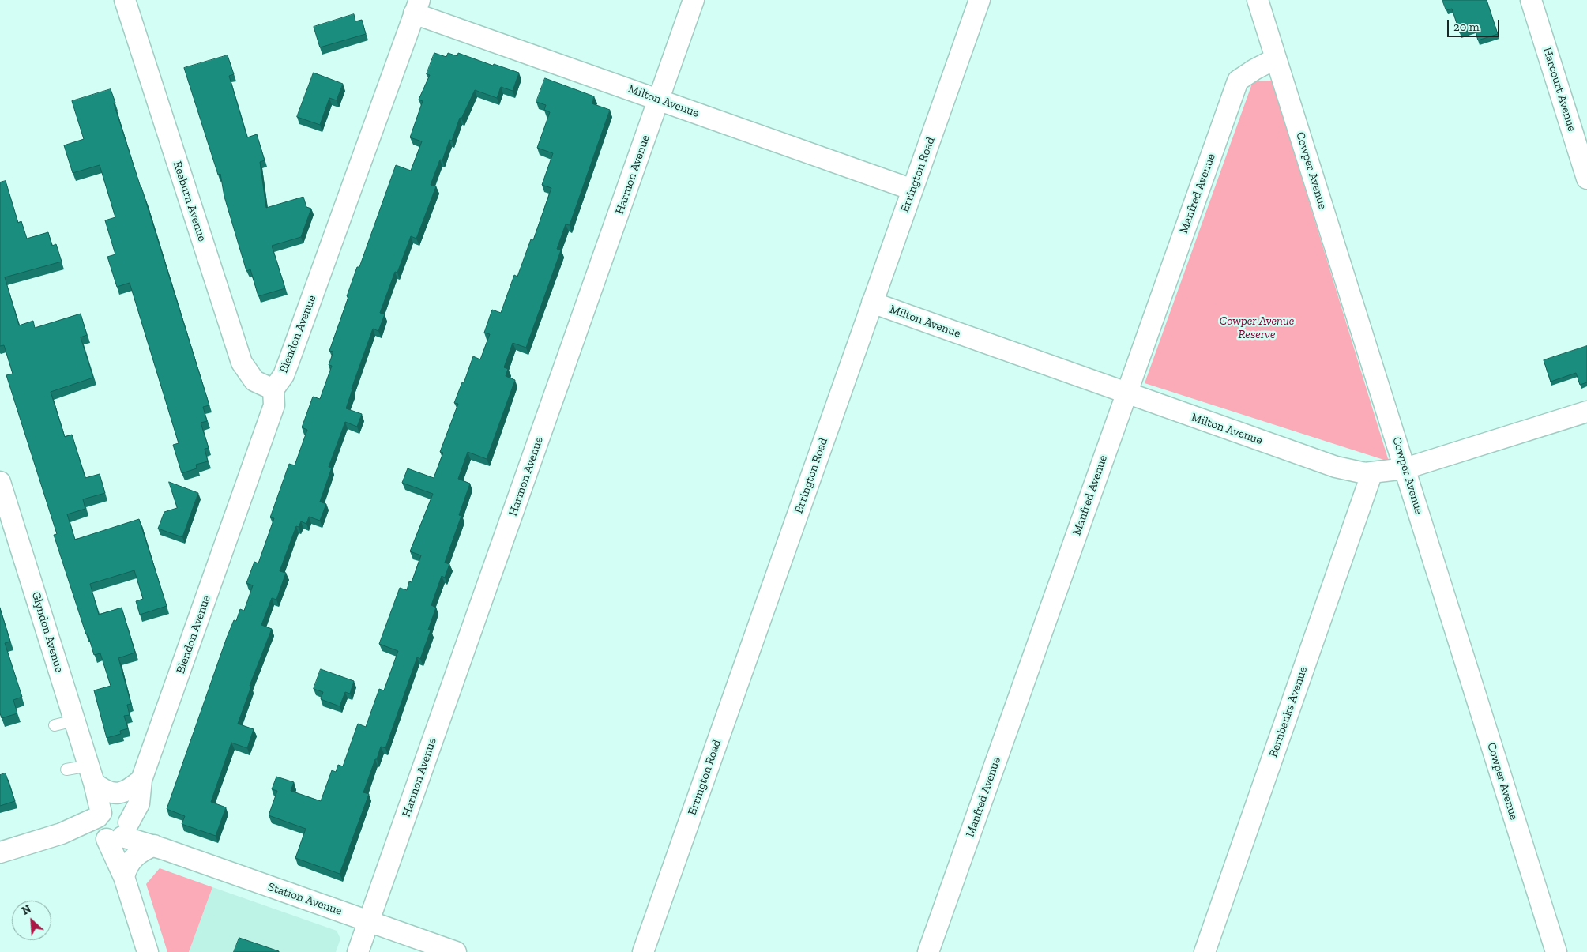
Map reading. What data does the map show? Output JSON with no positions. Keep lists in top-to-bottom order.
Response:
{
  "streets": {
    "street": [
      "Harcourt Avenue",
      "Milton Avenue",
      "Cowper Avenue",
      "Harmon Avenue",
      "Errington Road",
      "Manfred Avenue",
      "Reaburn Avenue",
      "Blendon Avenue",
      "Glyndon Avenue",
      "Bernbanks Avenue",
      "Station Avenue"
    ]
  },
  "crossings": [
    ["Milton Avenue", "Cowper Avenue"],
    ["Milton Avenue", "Harmon Avenue"],
    ["Milton Avenue", "Errington Road"],
    ["Milton Avenue", "Manfred Avenue"],
    ["Milton Avenue", "Blendon Avenue"],
    ["Milton Avenue", "Bernbanks Avenue"],
    ["Cowper Avenue", "Manfred Avenue"],
    ["Harmon Avenue", "Station Avenue"],
    ["Reaburn Avenue", "Blendon Avenue"],
    ["Blendon Avenue", "Glyndon Avenue"],
    ["Blendon Avenue", "Station Avenue"],
    ["Glyndon Avenue", "Station Avenue"]
  ],
  "parks": ["Cowper Avenue Reserve"],
  "scale_bar": "20 m",
  "north": "top left"
}
